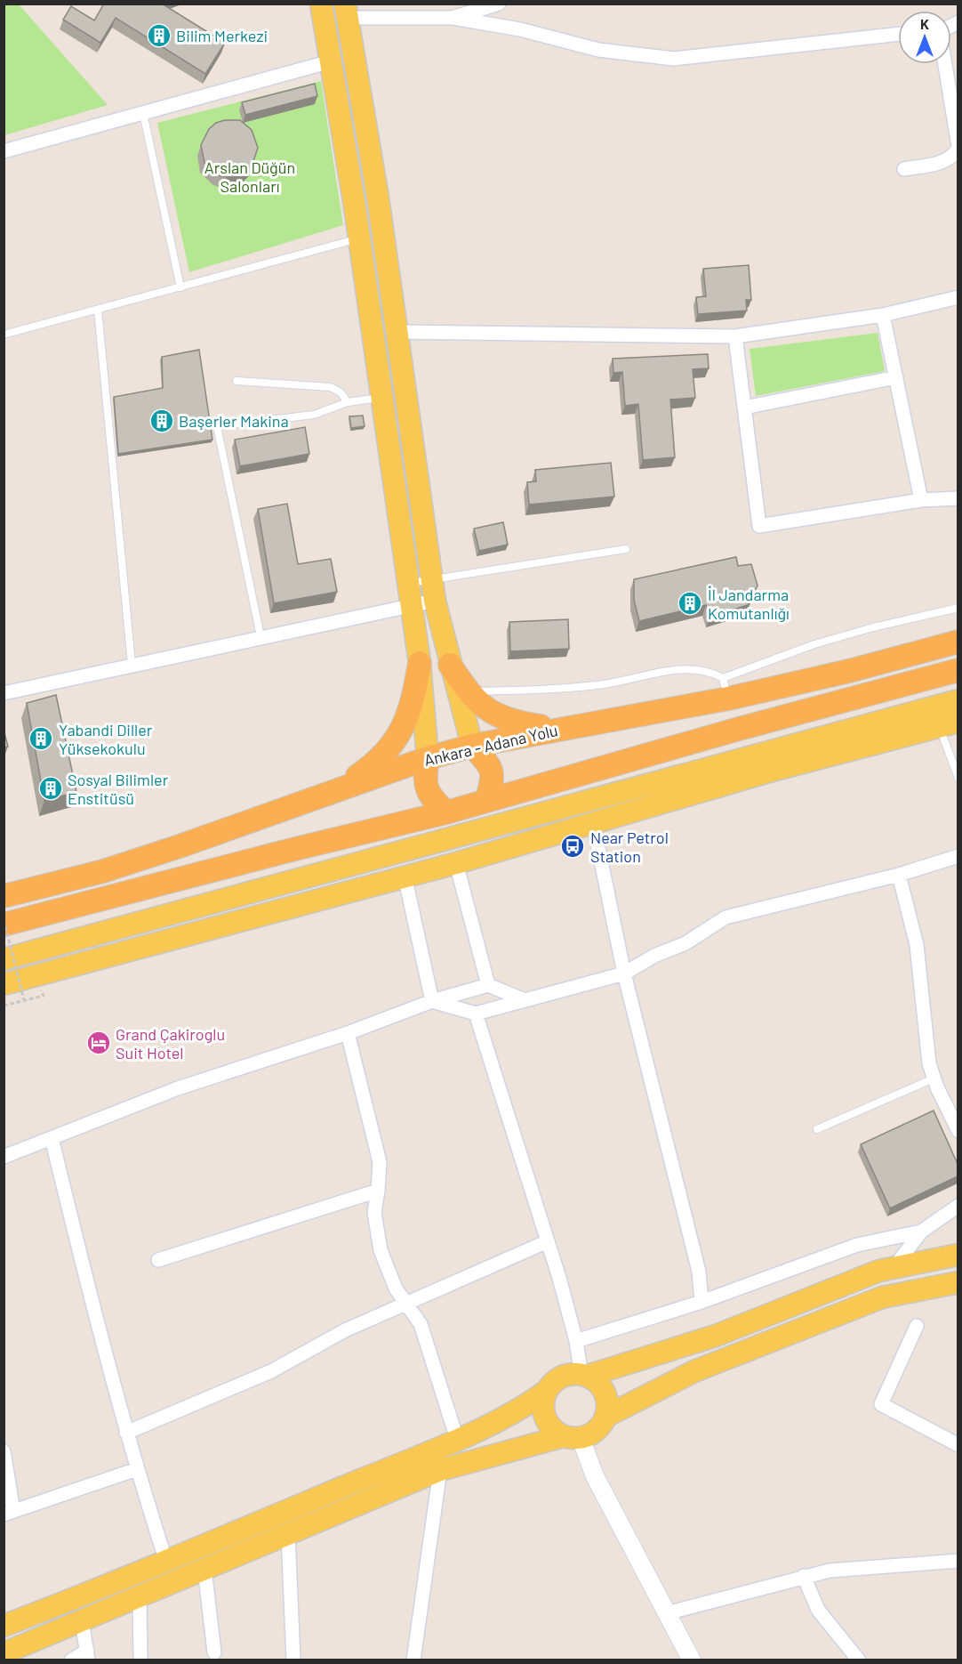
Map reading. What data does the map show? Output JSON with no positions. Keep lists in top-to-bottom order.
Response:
{
  "streets": {
    "highway": ["Ankara - Adana Yolu"]
  },
  "parks": ["Arslan Düğün Salonları"],
  "places": {
    "building": [
      "Bilim Merkezi",
      "Başerler Makina",
      "İl Jandarma Komutanlığı",
      "Yabandi Diller Yüksekokulu",
      "Sosyal Bilimler Enstitüsü"
    ],
    "bus stop": ["Near Petrol Station"],
    "hotel": ["Grand Çakiroglu Suit Hotel"]
  },
  "north": "top"
}
